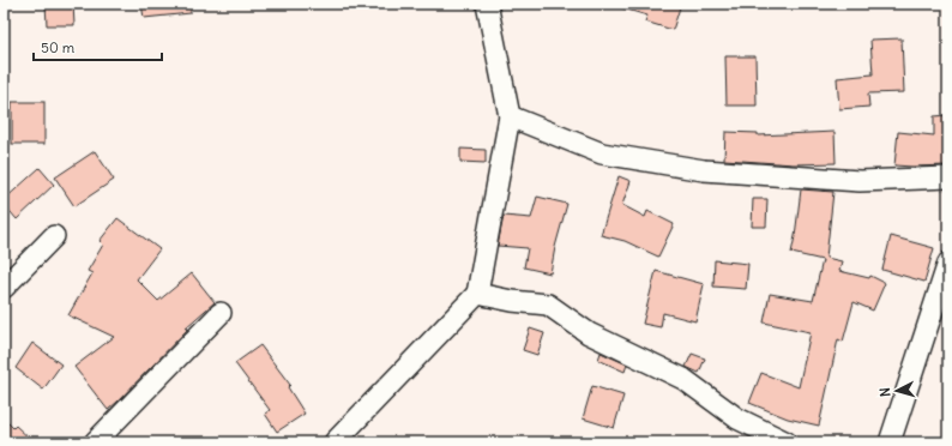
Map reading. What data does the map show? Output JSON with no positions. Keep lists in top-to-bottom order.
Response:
{
  "scale_bar": "50 m",
  "north": "left"
}
